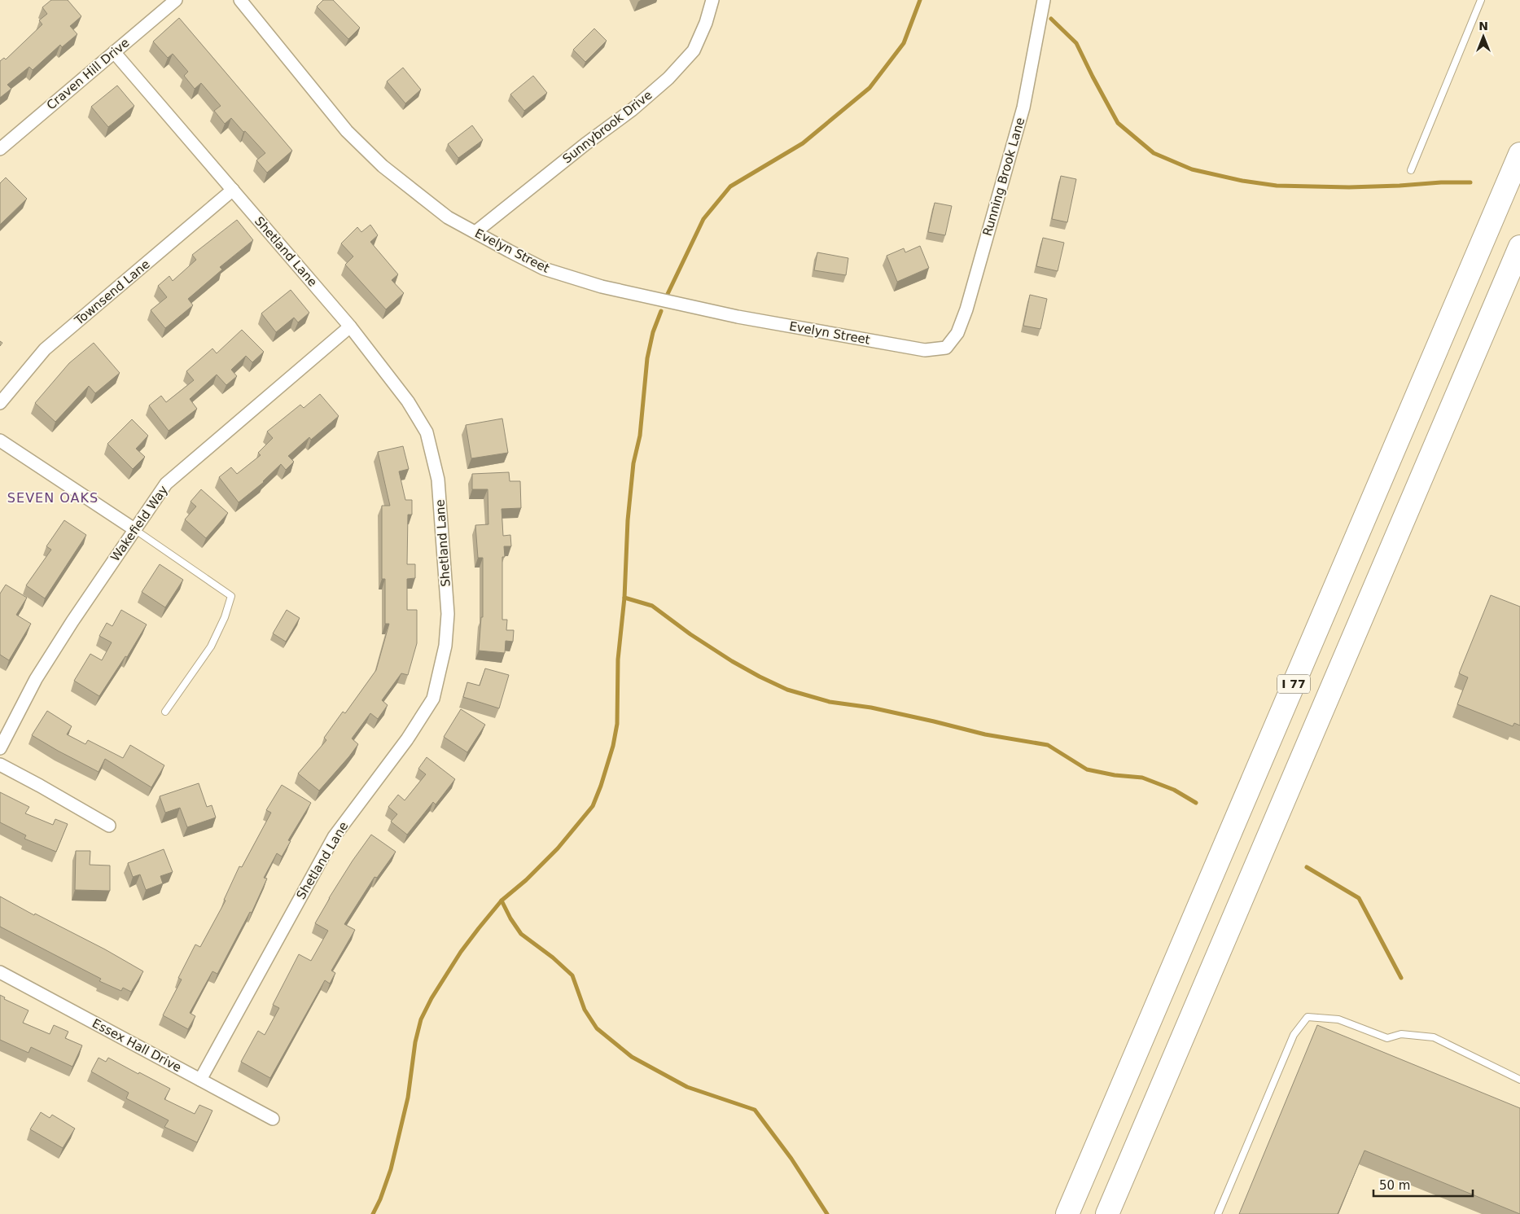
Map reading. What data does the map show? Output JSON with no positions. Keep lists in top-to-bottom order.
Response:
{
  "streets": {
    "highway": ["I 77"],
    "street": [
      "Craven Hill Drive",
      "Sunnybrook Drive",
      "Running Brook Lane",
      "Evelyn Street",
      "Shetland Lane",
      "Townsend Lane",
      "Wakefield Way",
      "Essex Hall Drive"
    ]
  },
  "crossings": [
    ["Craven Hill Drive", "Shetland Lane"],
    ["Sunnybrook Drive", "Evelyn Street"],
    ["Running Brook Lane", "Evelyn Street"],
    ["Shetland Lane", "Townsend Lane"],
    ["Shetland Lane", "Wakefield Way"],
    ["Shetland Lane", "Essex Hall Drive"]
  ],
  "districts": ["SEVEN OAKS"],
  "scale_bar": "50 m",
  "north": "top"
}
